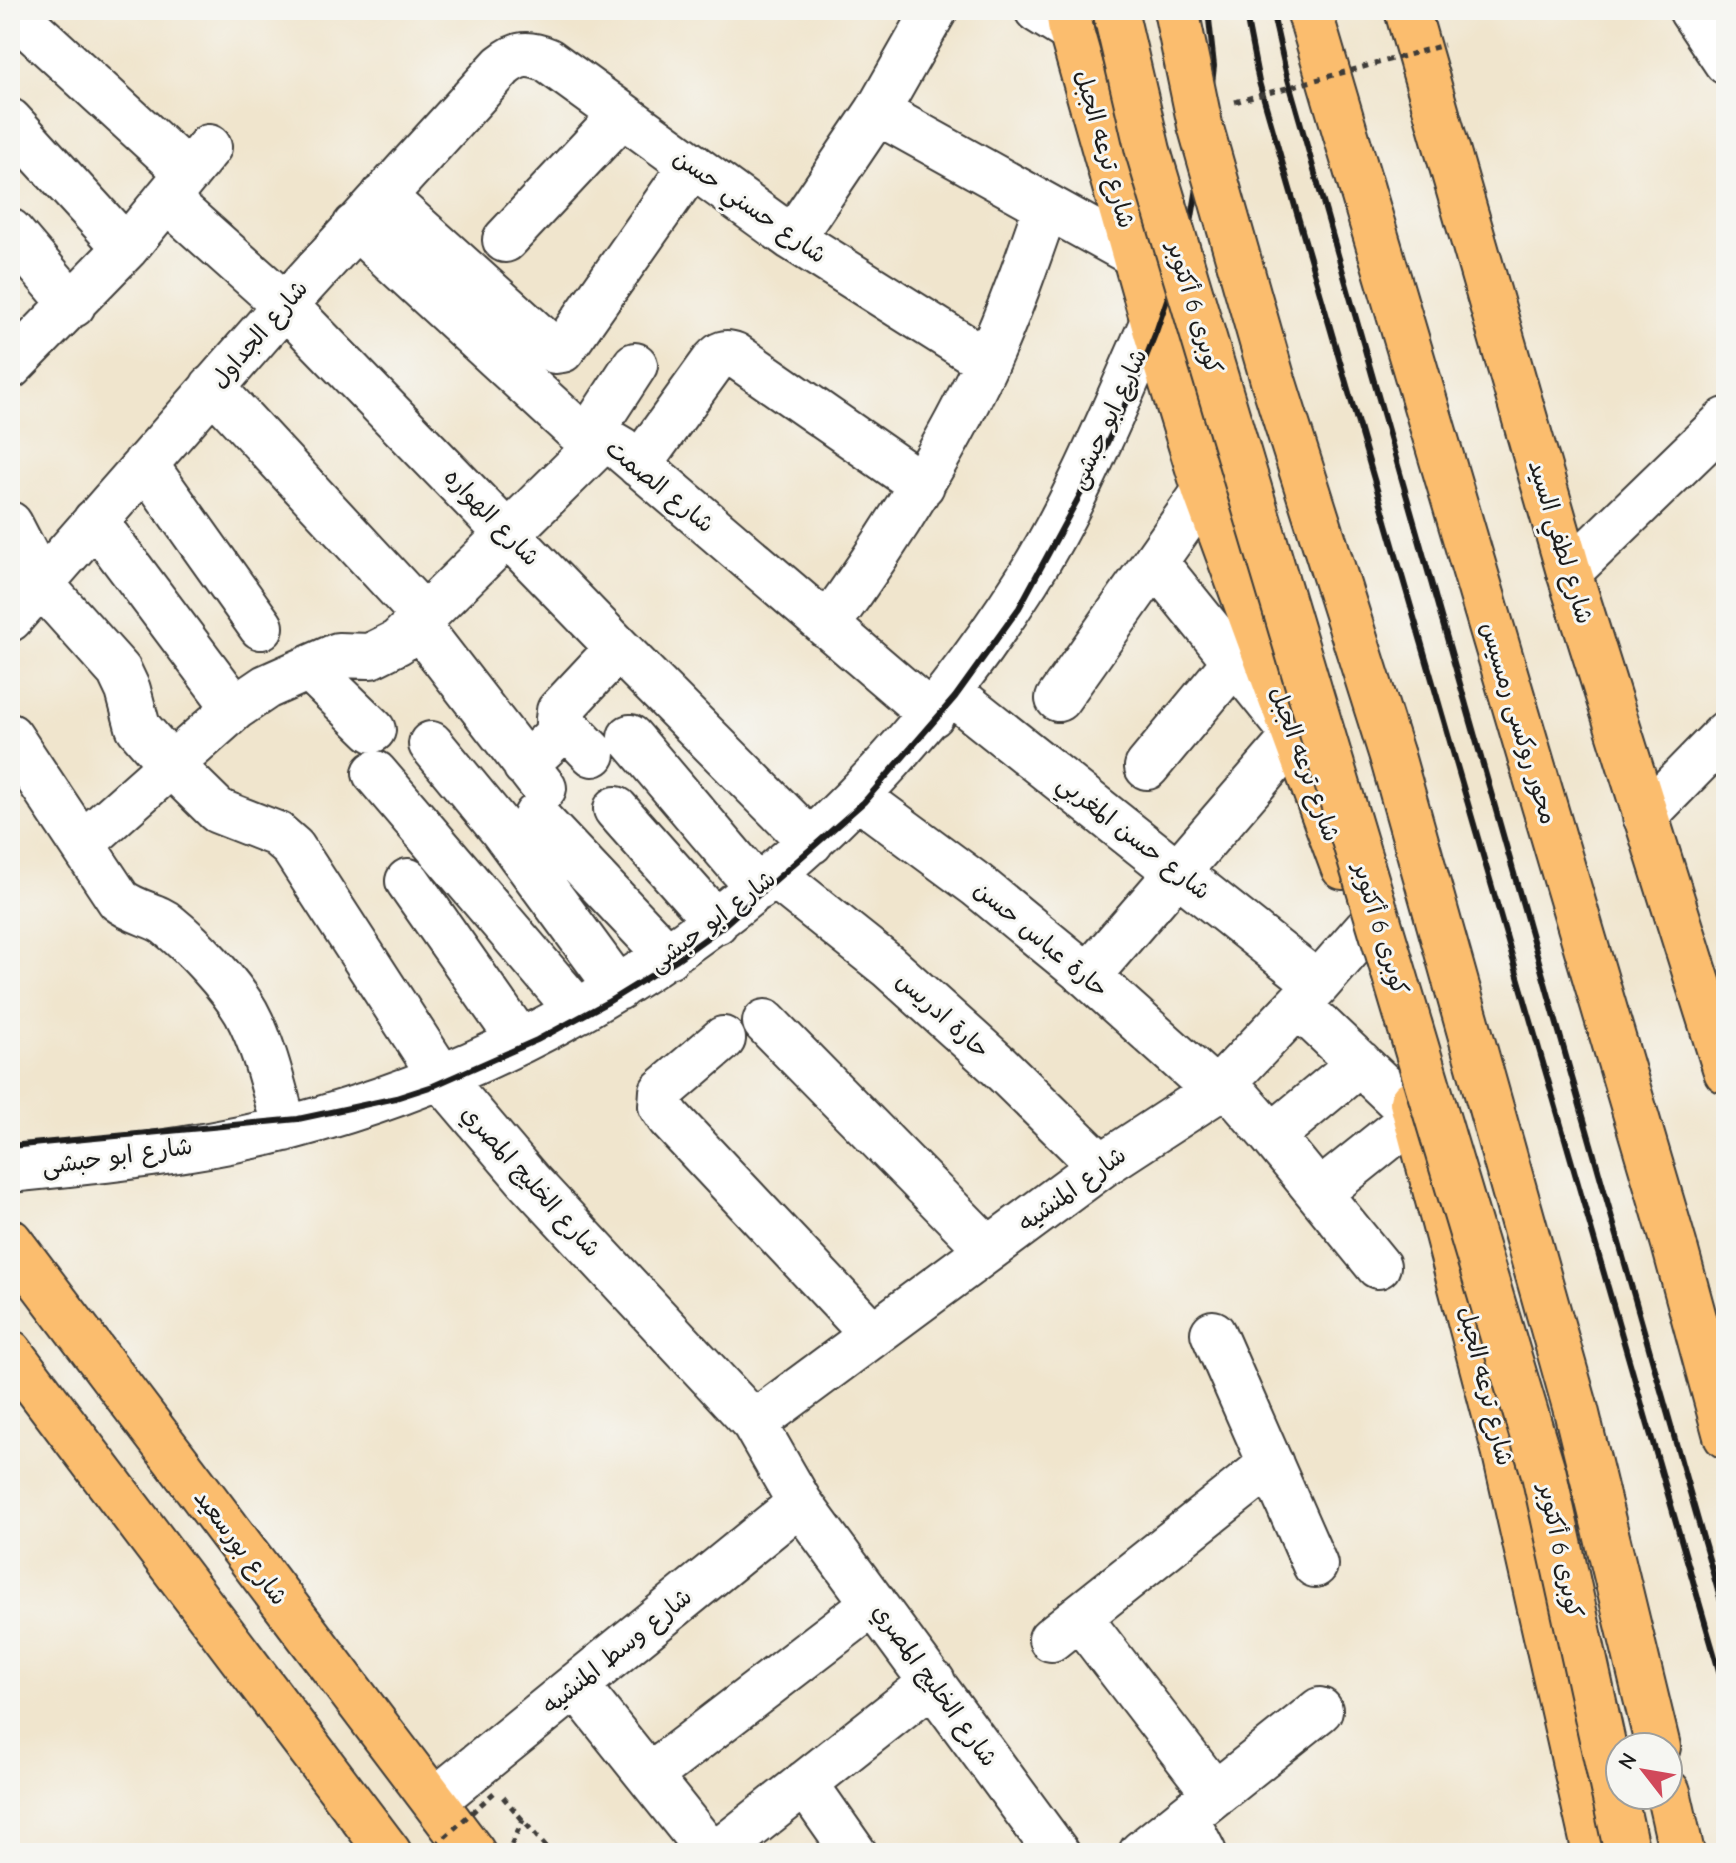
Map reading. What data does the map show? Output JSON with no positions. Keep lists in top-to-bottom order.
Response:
{
  "streets": {
    "main road": [
      "شارع ترعه الجبل",
      "كوبرى 6 أكتوبر",
      "شارع لطفي السيد",
      "محور روكسى رمسيس",
      "شارع بورسعيد"
    ],
    "street": [
      "شارع حسني حسن",
      "شارع الجداول",
      "شارع ابو حبشى",
      "شارع الصمت",
      "شارع الهواره",
      "شارع حسن المغربي",
      "حارة عباس حسن",
      "حارة ادريس",
      "شارع الخليج المصري",
      "شارع المنشيه",
      "شارع وسط المنشيه"
    ]
  },
  "crossings": [
    ["شارع ترعه الجبل", "شارع ابو حبشى"],
    ["شارع ترعه الجبل", "شارع حسن المغربي"],
    ["شارع ترعه الجبل", "شارع المنشيه"],
    ["شارع حسني حسن", "شارع الجداول"],
    ["شارع الجداول", "شارع الصمت"],
    ["شارع الجداول", "شارع الهواره"],
    ["شارع الجداول", "شارع الخليج المصري"],
    ["شارع ابو حبشى", "شارع الصمت"],
    ["شارع ابو حبشى", "شارع الهواره"],
    ["شارع ابو حبشى", "شارع حسن المغربي"],
    ["شارع ابو حبشى", "حارة عباس حسن"],
    ["شارع ابو حبشى", "حارة ادريس"],
    ["شارع ابو حبشى", "شارع الخليج المصري"],
    ["شارع الصمت", "شارع حسن المغربي"],
    ["شارع حسن المغربي", "شارع المنشيه"],
    ["حارة عباس حسن", "شارع المنشيه"],
    ["حارة ادريس", "شارع المنشيه"],
    ["شارع الخليج المصري", "شارع المنشيه"],
    ["شارع الخليج المصري", "شارع وسط المنشيه"],
    ["شارع بورسعيد", "شارع وسط المنشيه"]
  ],
  "north": "top left"
}
